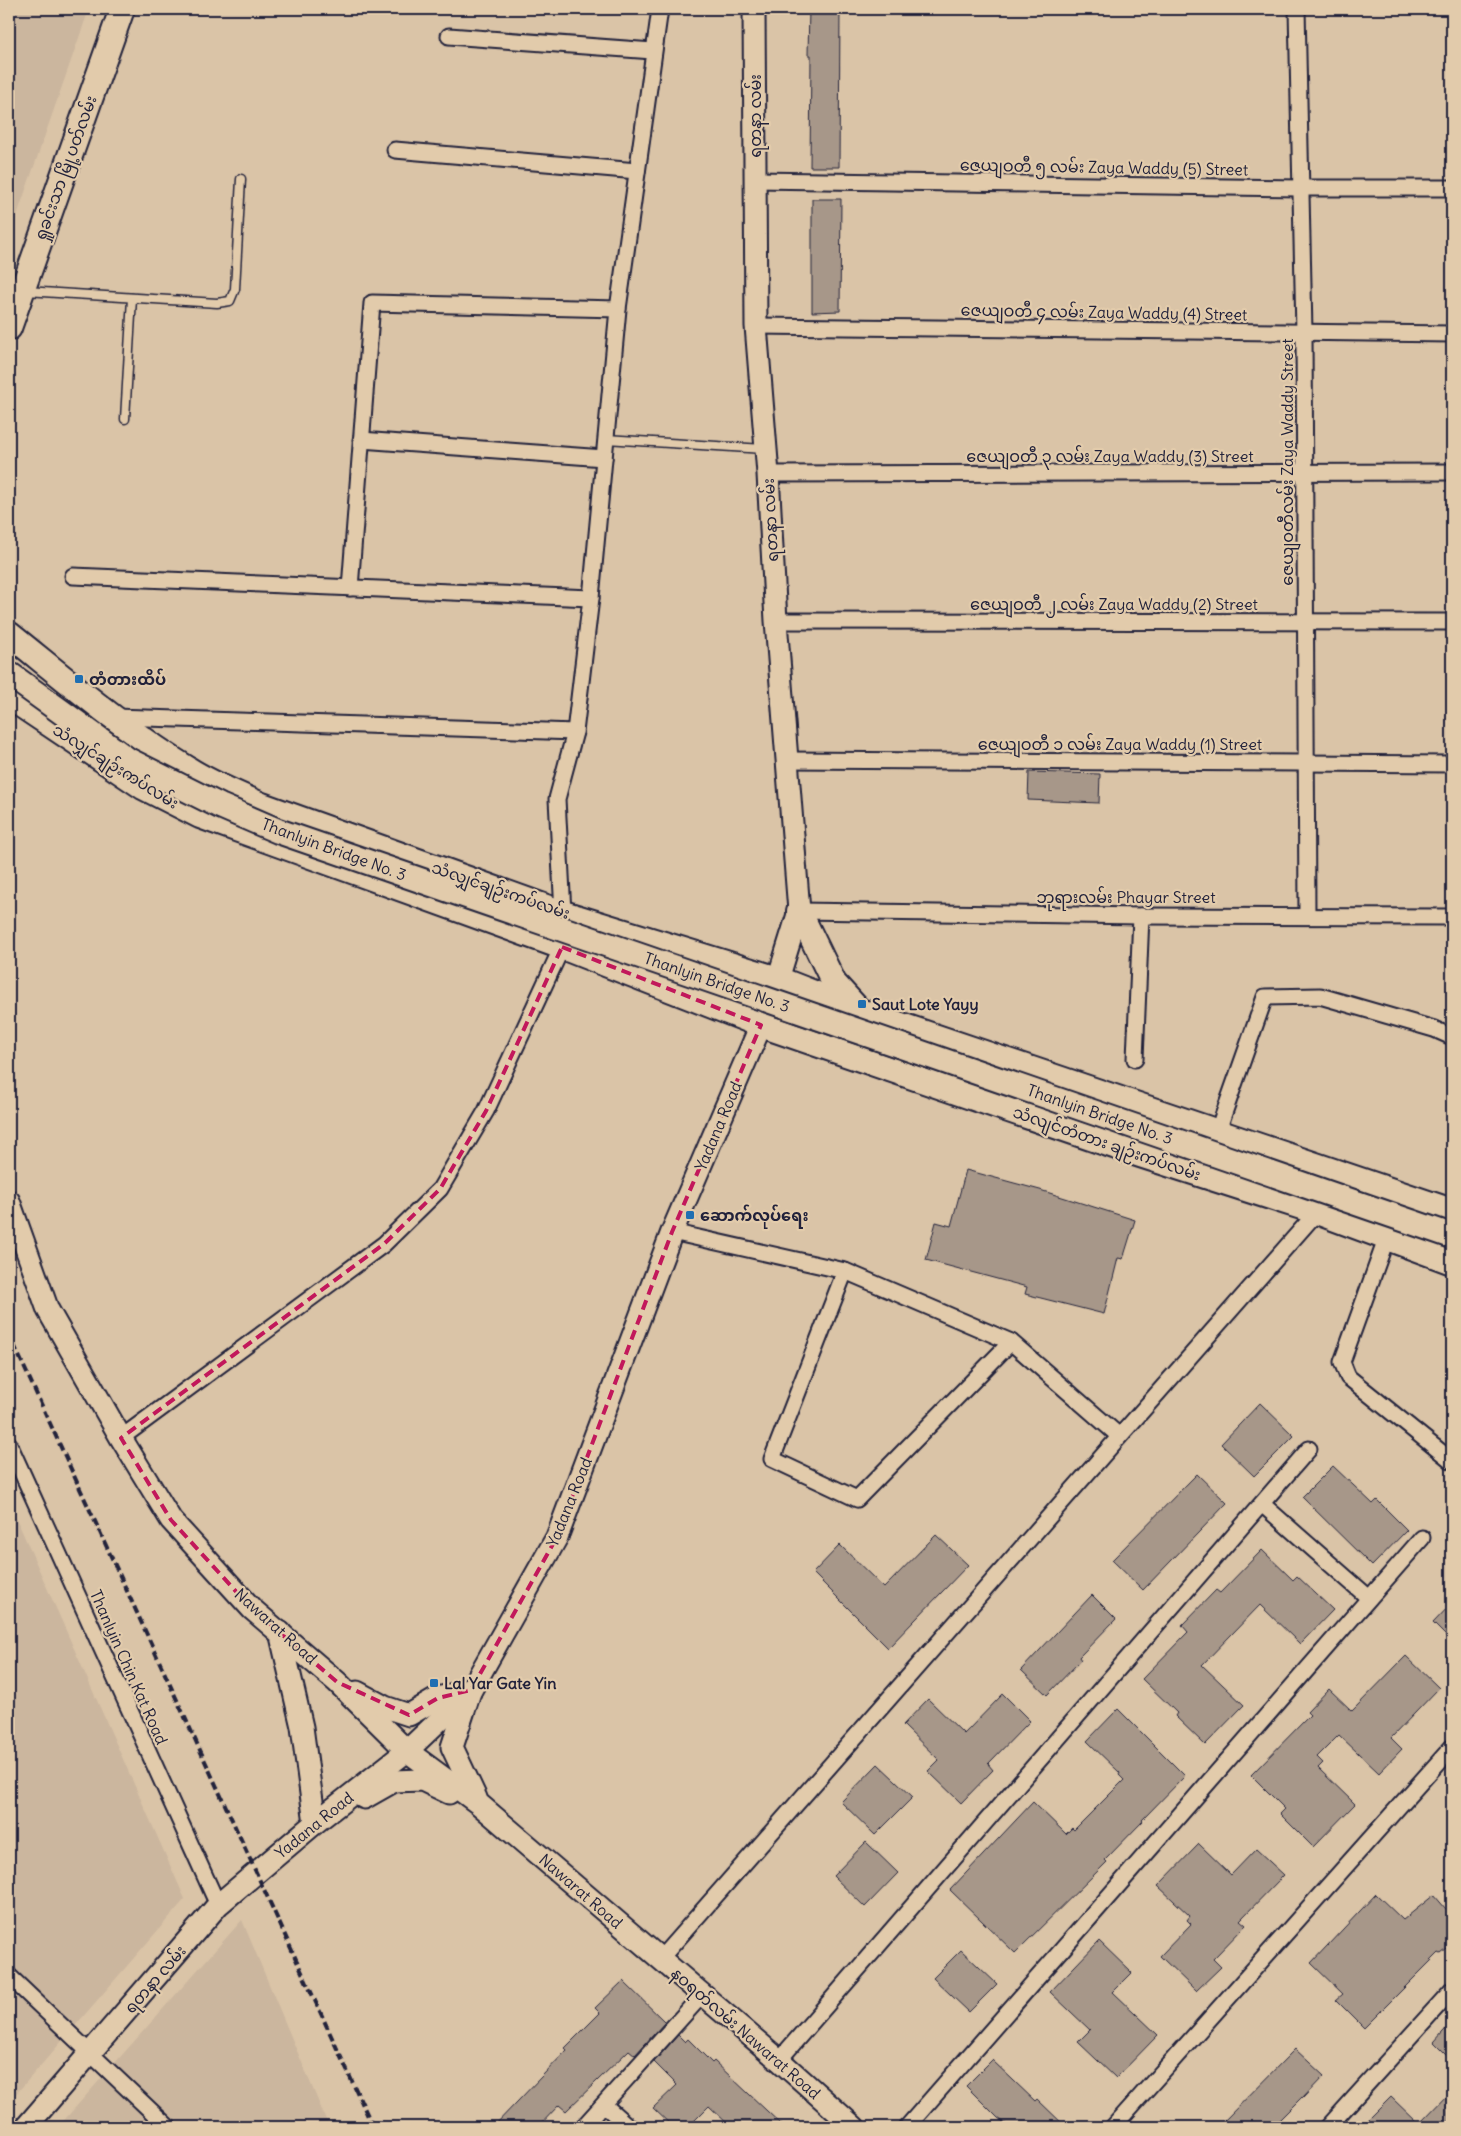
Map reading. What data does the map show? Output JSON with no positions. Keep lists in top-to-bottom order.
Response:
{
  "streets": {
    "main road": [
      "ရတနာ လမ်း",
      "ရှုခင်းသာ မြို့ပတ်လမ်း",
      "သံလျှင်ချဉ်းကပ်လမ်း",
      "Thanlyin Bridge No. 3",
      "Yadana Road",
      "သံလျင်တံတား ချဉ်းကပ်လမ်း",
      "Nawarat Road",
      "နဝရတ်လမ်း Nawarat Road"
    ],
    "street": [
      "ဇေယျဝတီ ၅ လမ်း Zaya Waddy (5) Street",
      "ဇေယျဝတီ ၄ လမ်း Zaya Waddy (4) Street",
      "ဇေယျဝတီ ၃ လမ်း Zaya Waddy (3) Street",
      "ဇေယျဝတီလမ်း Zaya Waddy Street",
      "ဇေယျဝတီ ၂ လမ်း Zaya Waddy (2) Street",
      "ဇေယျဝတီ ၁ လမ်း Zaya Waddy (1) Street",
      "ဘုရားလမ်း Phayar Street",
      "Thanlyin Chin Kat Road"
    ]
  },
  "crossings": [
    ["ရတနာ လမ်း", "ဇေယျဝတီ ၅ လမ်း Zaya Waddy (5) Street"],
    ["ရတနာ လမ်း", "ဇေယျဝတီ ၄ လမ်း Zaya Waddy (4) Street"],
    ["ရတနာ လမ်း", "ဇေယျဝတီ ၃ လမ်း Zaya Waddy (3) Street"],
    ["ရတနာ လမ်း", "ဇေယျဝတီ ၂ လမ်း Zaya Waddy (2) Street"],
    ["ရတနာ လမ်း", "ဇေယျဝတီ ၁ လမ်း Zaya Waddy (1) Street"],
    ["ရတနာ လမ်း", "သံလျှင်ချဉ်းကပ်လမ်း"],
    ["ရတနာ လမ်း", "ဘုရားလမ်း Phayar Street"],
    ["ရတနာ လမ်း", "Yadana Road"],
    ["ရတနာ လမ်း", "သံလျင်တံတား ချဉ်းကပ်လမ်း"],
    ["ရတနာ လမ်း", "Thanlyin Chin Kat Road"],
    ["ဇေယျဝတီ ၅ လမ်း Zaya Waddy (5) Street", "ဇေယျဝတီလမ်း Zaya Waddy Street"],
    ["ဇေယျဝတီ ၄ လမ်း Zaya Waddy (4) Street", "ဇေယျဝတီလမ်း Zaya Waddy Street"],
    ["ဇေယျဝတီ ၃ လမ်း Zaya Waddy (3) Street", "ဇေယျဝတီလမ်း Zaya Waddy Street"],
    ["ဇေယျဝတီလမ်း Zaya Waddy Street", "ဇေယျဝတီ ၂ လမ်း Zaya Waddy (2) Street"],
    ["ဇေယျဝတီလမ်း Zaya Waddy Street", "ဇေယျဝတီ ၁ လမ်း Zaya Waddy (1) Street"],
    ["ဇေယျဝတီလမ်း Zaya Waddy Street", "ဘုရားလမ်း Phayar Street"],
    ["သံလျှင်ချဉ်းကပ်လမ်း", "Yadana Road"],
    ["သံလျှင်ချဉ်းကပ်လမ်း", "သံလျင်တံတား ချဉ်းကပ်လမ်း"],
    ["Yadana Road", "သံလျင်တံတား ချဉ်းကပ်လမ်း"],
    ["Yadana Road", "Nawarat Road"],
    ["Yadana Road", "Thanlyin Chin Kat Road"],
    ["Nawarat Road", "နဝရတ်လမ်း Nawarat Road"]
  ],
  "places": {
    "transit": [
      "တံတားထိပ်",
      "Saut Lote Yayy",
      "ဆောက်လုပ်ရေး",
      "Lal Yar Gate Yin"
    ]
  }
}
